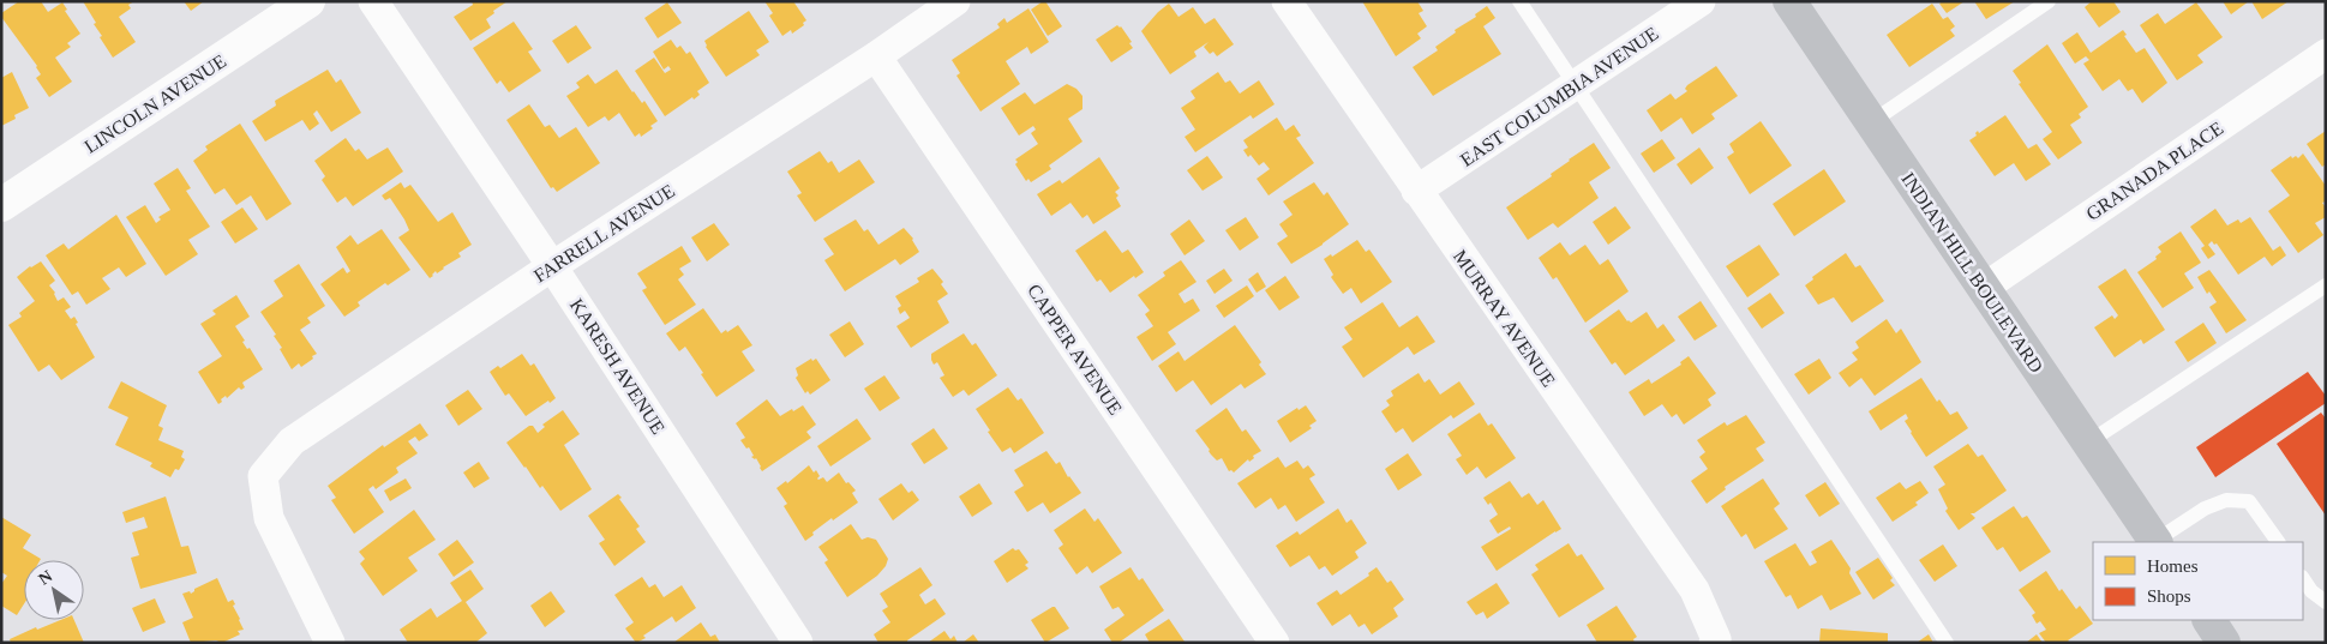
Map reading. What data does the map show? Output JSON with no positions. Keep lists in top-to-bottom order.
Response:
{
  "streets": {
    "main road": ["INDIAN HILL BOULEVARD"],
    "street": [
      "EAST COLUMBIA AVENUE",
      "LINCOLN AVENUE",
      "GRANADA PLACE",
      "FARRELL AVENUE",
      "MURRAY AVENUE",
      "CAPPER AVENUE",
      "KARESH AVENUE"
    ]
  },
  "crossings": [
    ["EAST COLUMBIA AVENUE", "MURRAY AVENUE"],
    ["GRANADA PLACE", "INDIAN HILL BOULEVARD"],
    ["FARRELL AVENUE", "CAPPER AVENUE"],
    ["FARRELL AVENUE", "KARESH AVENUE"]
  ],
  "legend": ["Homes", "Shops"],
  "north": "top left"
}
